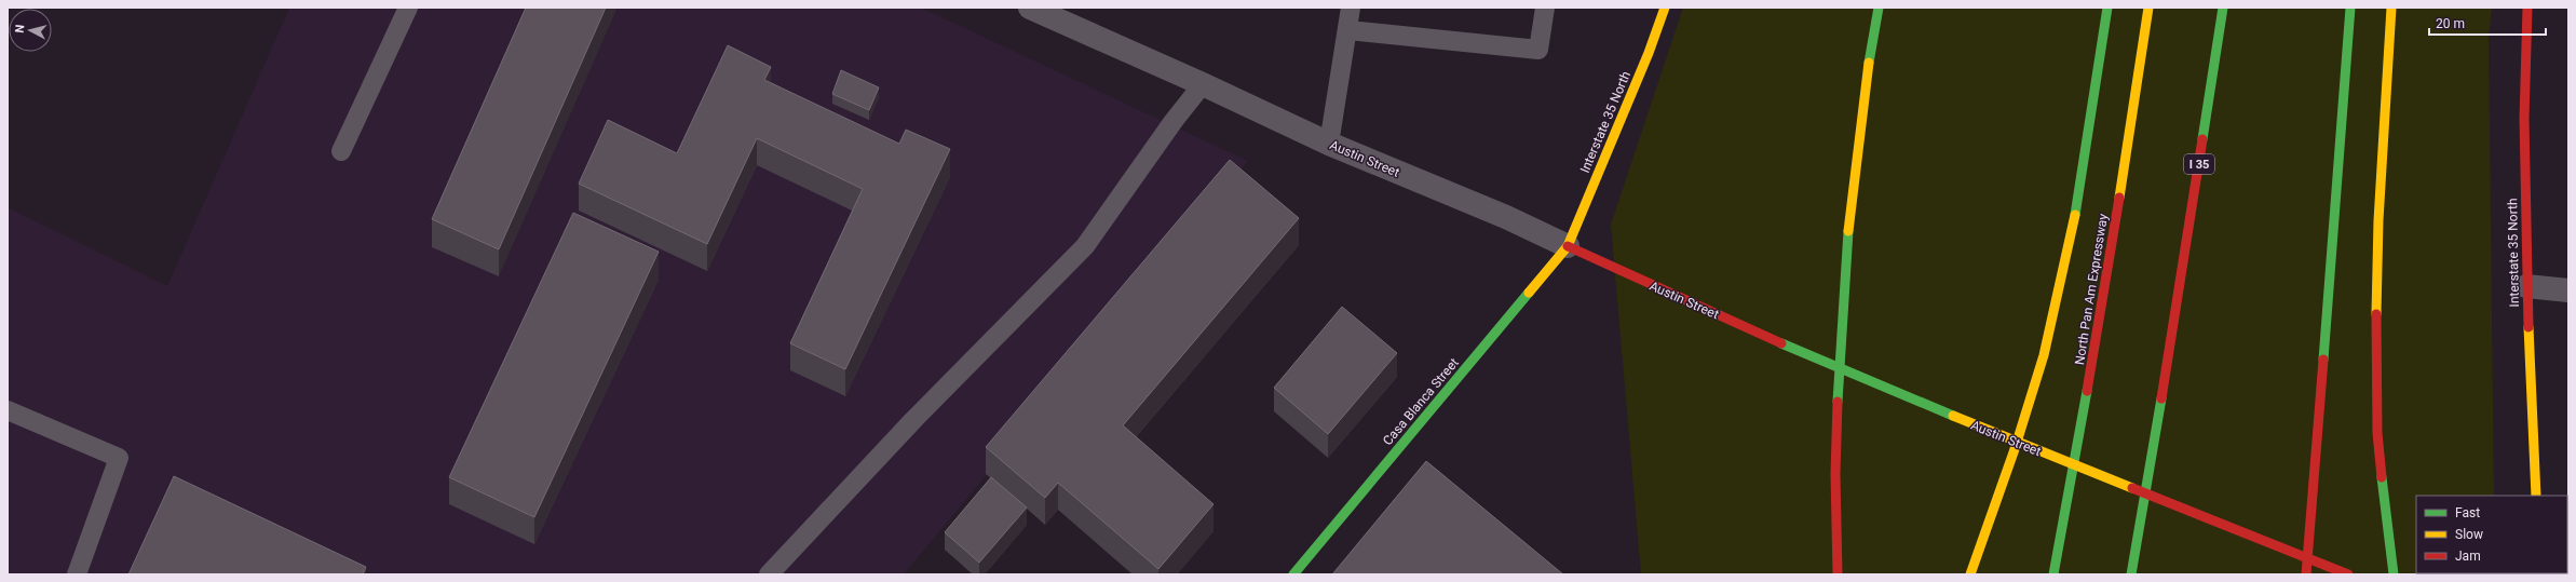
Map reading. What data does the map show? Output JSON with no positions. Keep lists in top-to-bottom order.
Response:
{
  "streets": {
    "main road": [
      "Interstate 35 North",
      "Austin Street",
      "I 35",
      "North Pan Am Expressway",
      "Casa Blanca Street"
    ]
  },
  "crossings": [
    ["Interstate 35 North", "Austin Street"],
    ["Interstate 35 North", "Casa Blanca Street"],
    ["Austin Street", "Casa Blanca Street"]
  ],
  "legend": ["Fast", "Slow", "Jam"],
  "scale_bar": "20 m",
  "north": "left"
}
